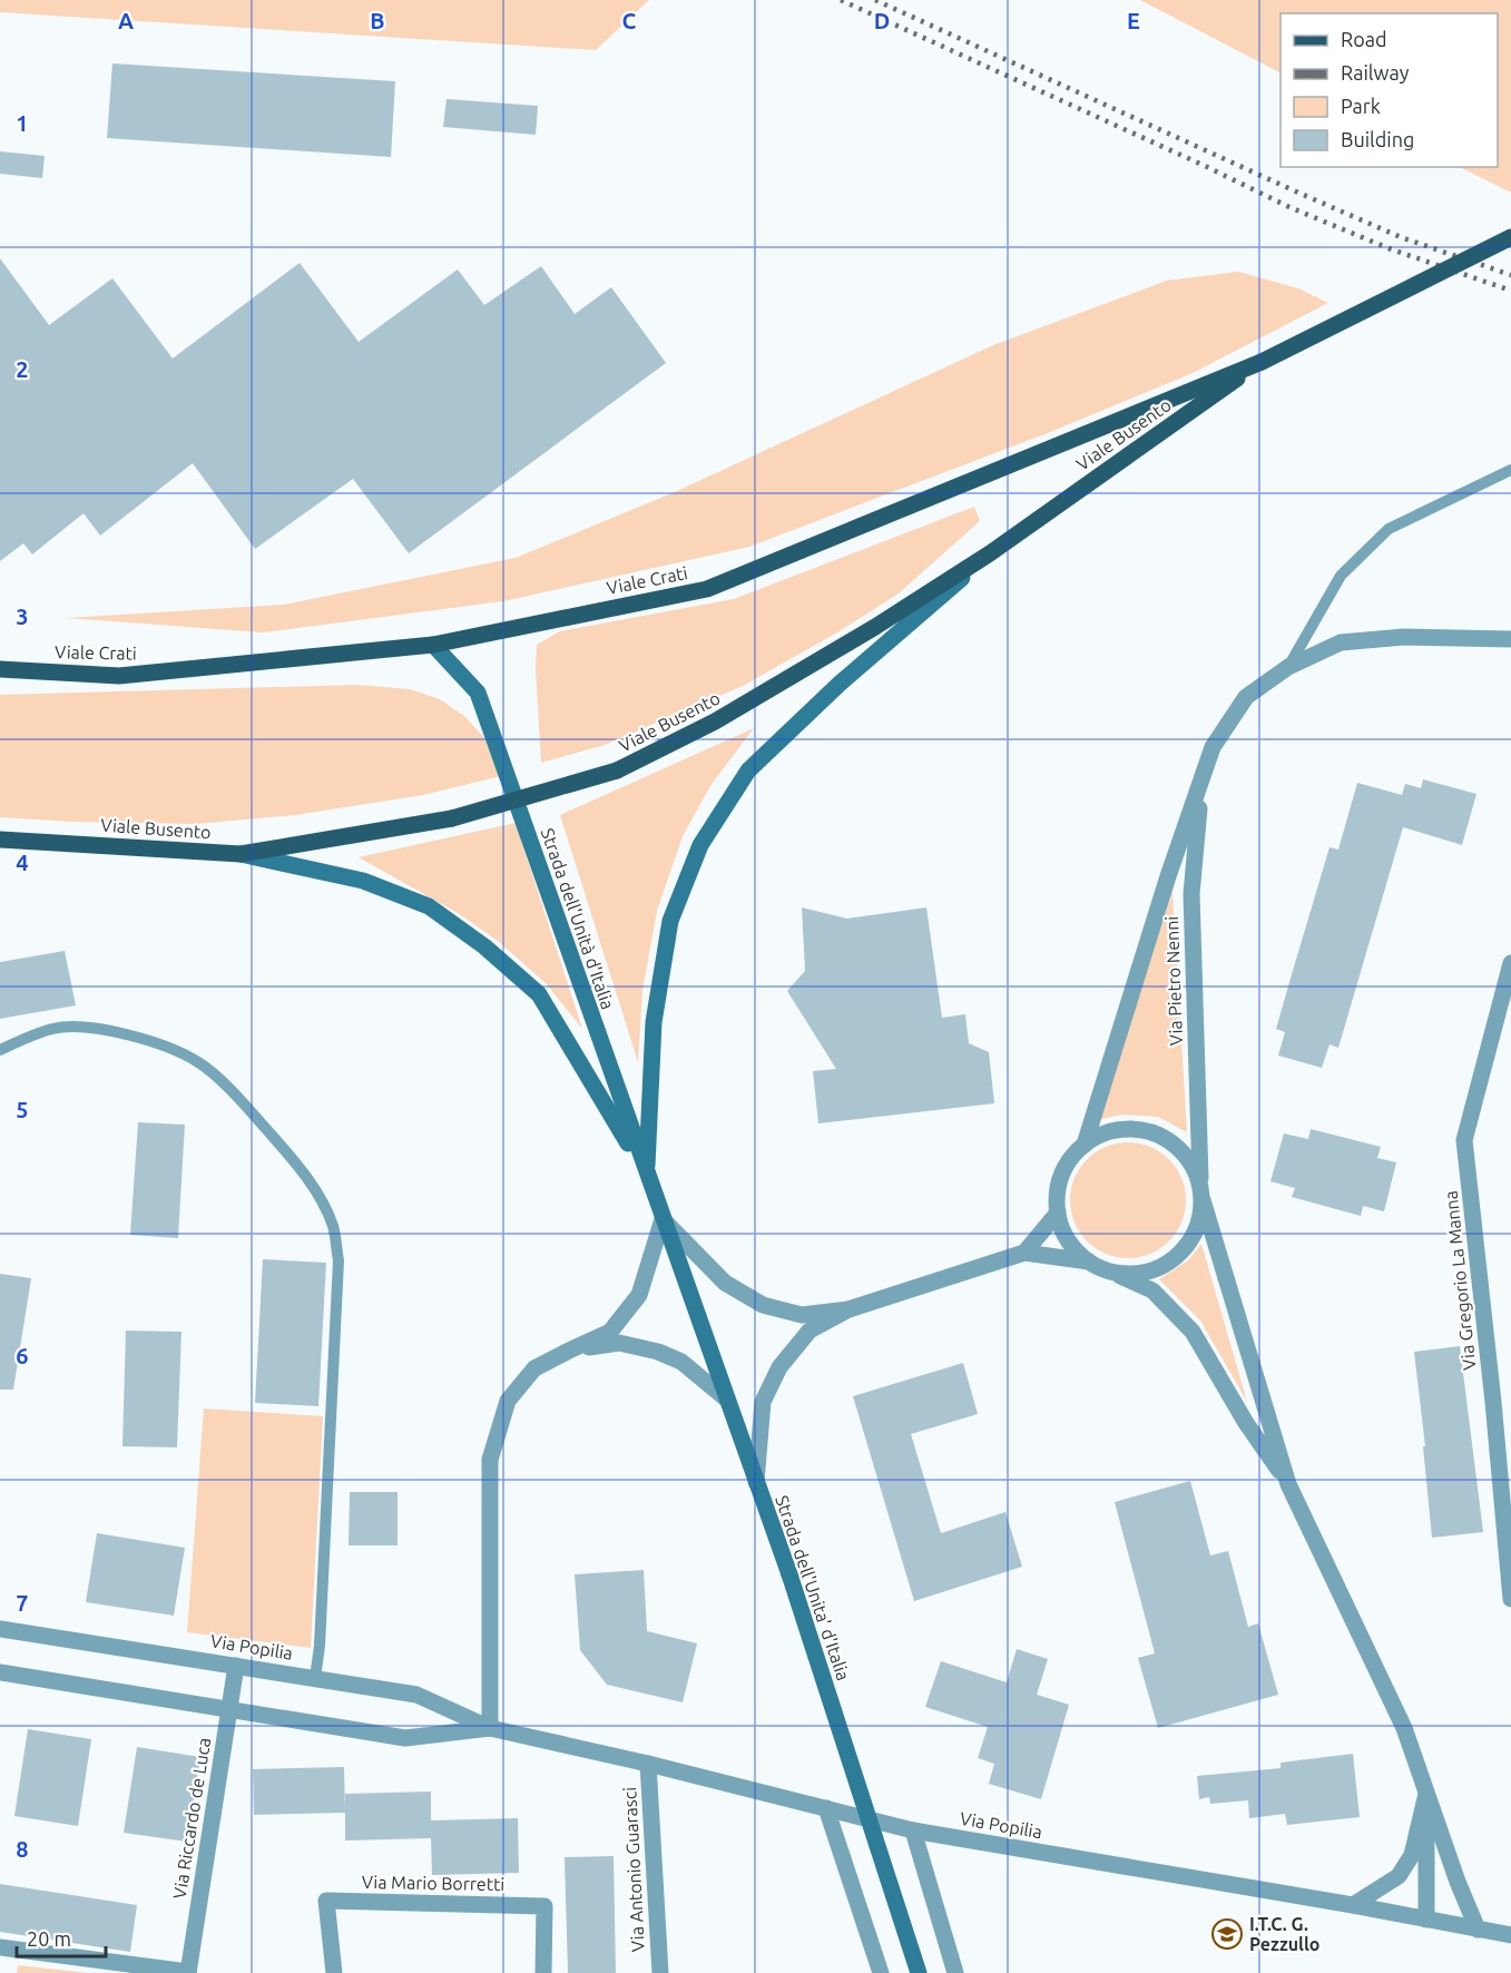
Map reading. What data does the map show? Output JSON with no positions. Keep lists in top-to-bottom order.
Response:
{
  "streets": {
    "main road": [
      "Viale Busento",
      "Viale Crati",
      "Strada dell'Unità d'Italia",
      "Strada dell'Unita' d'Italia"
    ],
    "street": [
      "Via Pietro Nenni",
      "Via Gregorio La Manna",
      "Via Popilia",
      "Via Riccardo de Luca",
      "Via Antonio Guarasci",
      "Via Mario Borretti"
    ]
  },
  "crossings": [
    ["Viale Busento", "Viale Crati"],
    ["Viale Crati", "Strada dell'Unità d'Italia"],
    ["Strada dell'Unità d'Italia", "Strada dell'Unita' d'Italia"],
    ["Via Popilia", "Via Riccardo de Luca"],
    ["Via Popilia", "Via Antonio Guarasci"]
  ],
  "places": {
    "school or university": ["I.T.C. G. Pezzullo"]
  },
  "legend": [
    "Road",
    "Railway",
    "Park",
    "Building"
  ],
  "scale_bar": "20 m",
  "grid": {
    "columns": [
      "A",
      "B",
      "C",
      "D",
      "E"
    ],
    "rows": [
      "1",
      "2",
      "3",
      "4",
      "5",
      "6",
      "7",
      "8"
    ]
  }
}
